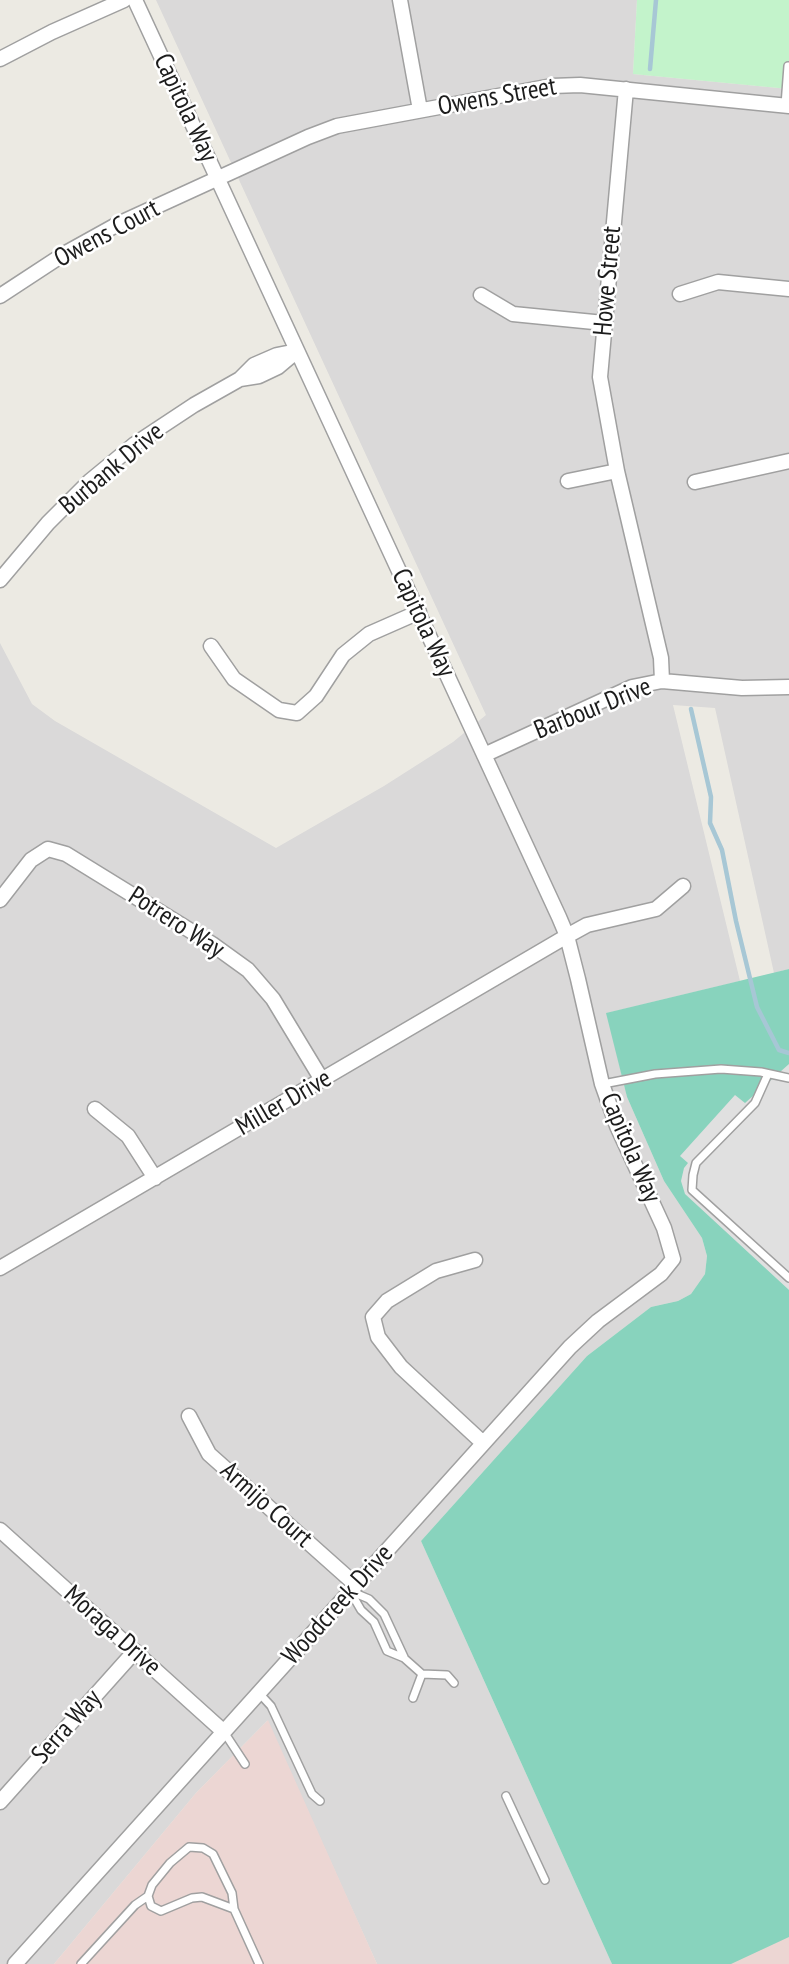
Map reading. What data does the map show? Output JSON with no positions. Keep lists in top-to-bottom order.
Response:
{
  "streets": {
    "street": [
      "Owens Street",
      "Capitola Way",
      "Owens Court",
      "Howe Street",
      "Burbank Drive",
      "Barbour Drive",
      "Potrero Way",
      "Miller Drive",
      "Armijo Court",
      "Woodcreek Drive",
      "Moraga Drive",
      "Serra Way"
    ]
  },
  "crossings": [
    ["Owens Street", "Capitola Way"],
    ["Owens Street", "Owens Court"],
    ["Owens Street", "Howe Street"],
    ["Capitola Way", "Owens Court"],
    ["Capitola Way", "Burbank Drive"],
    ["Capitola Way", "Barbour Drive"],
    ["Capitola Way", "Miller Drive"],
    ["Capitola Way", "Woodcreek Drive"],
    ["Howe Street", "Barbour Drive"],
    ["Potrero Way", "Miller Drive"],
    ["Armijo Court", "Woodcreek Drive"],
    ["Woodcreek Drive", "Moraga Drive"],
    ["Moraga Drive", "Serra Way"]
  ]
}
